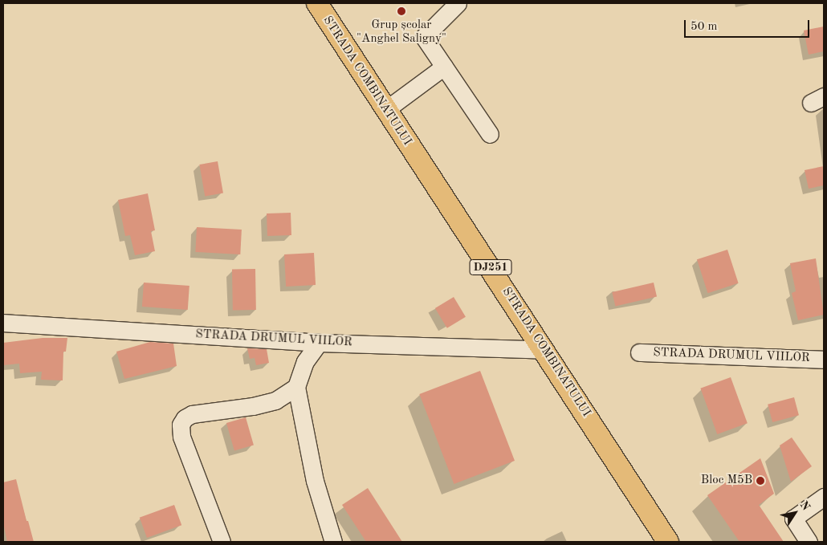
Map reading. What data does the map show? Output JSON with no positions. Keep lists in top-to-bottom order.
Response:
{
  "streets": {
    "main road": ["STRADA COMBINATULUI", "DJ251"],
    "street": ["STRADA DRUMUL VIILOR"]
  },
  "crossings": [
    ["STRADA COMBINATULUI", "STRADA DRUMUL VIILOR"]
  ],
  "places": ["Grup școlar \"Anghel Saligny\"", "Bloc M5B"],
  "scale_bar": "50 m",
  "north": "top right"
}
